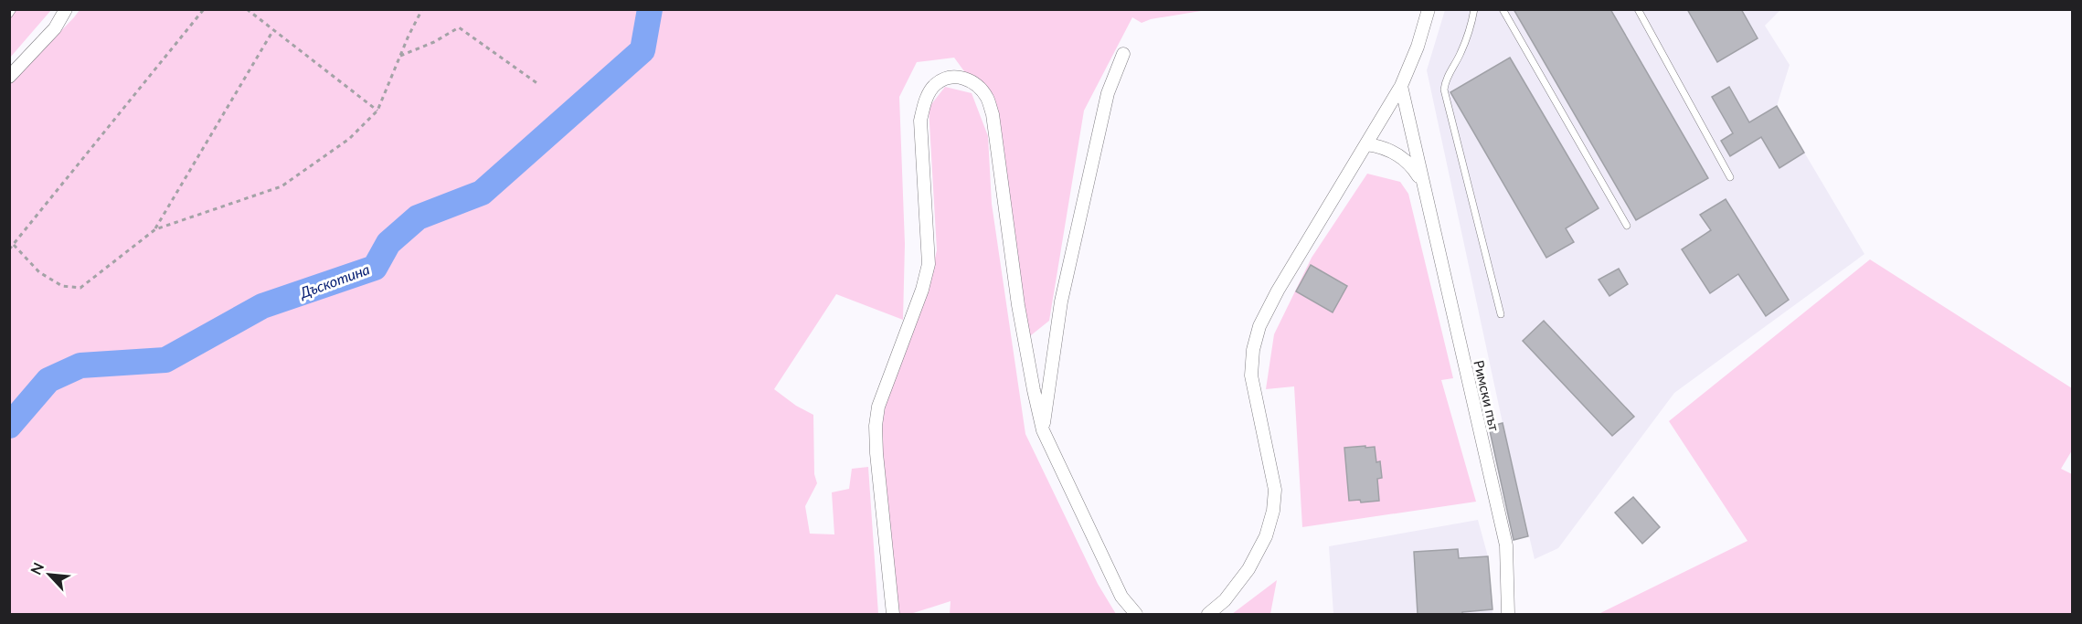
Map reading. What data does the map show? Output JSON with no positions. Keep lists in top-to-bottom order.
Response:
{
  "streets": {
    "street": ["Римски път"]
  },
  "water": ["Дъскотина"],
  "north": "top left"
}
